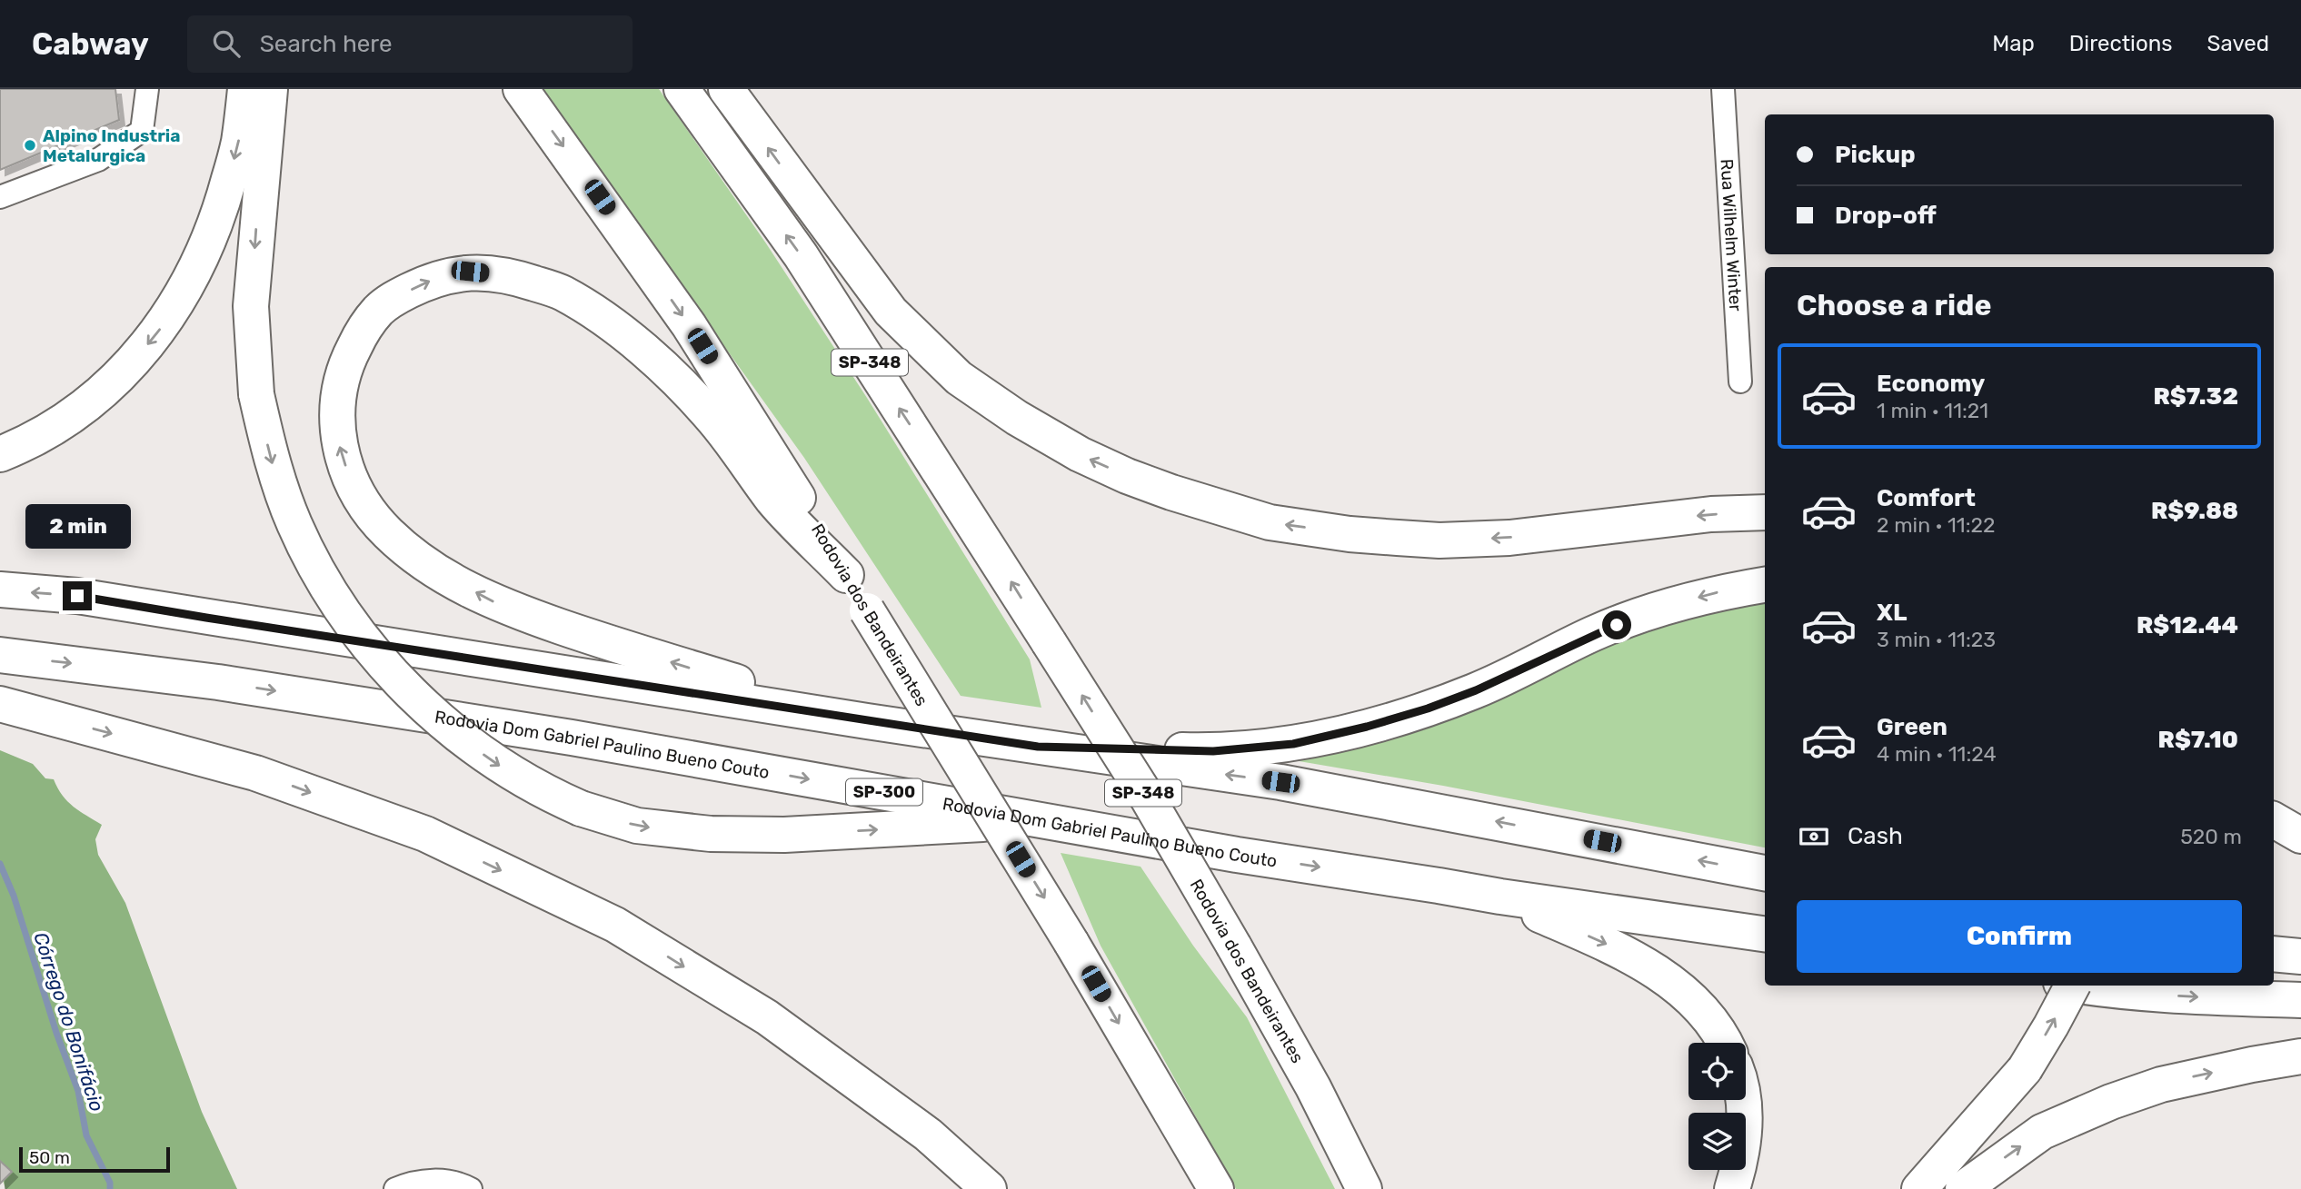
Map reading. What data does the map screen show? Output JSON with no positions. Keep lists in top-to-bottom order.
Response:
{
  "streets": {
    "highway": [
      "SP-348",
      "Rodovia dos Bandeirantes",
      "Rodovia Dom Gabriel Paulino Bueno Couto",
      "SP-300"
    ],
    "street": ["Rua Wilhelm Winter"]
  },
  "water": ["Córrego do Bonifácio"],
  "places": ["Alpino Industria Metalurgica"],
  "scale_bar": "50 m",
  "page": {
    "header": "Cabway",
    "search": "Search here",
    "nav": ["Map", "Directions", "Saved"],
    "banner": ["Pickup", "Drop-off"],
    "heading": "Choose a ride",
    "list": [
      {
        "name": "Economy",
        "note": "1 min · 11:21",
        "value": "R$7.32"
      },
      {
        "name": "Comfort",
        "note": "2 min · 11:22",
        "value": "R$9.88"
      },
      {
        "name": "XL",
        "note": "3 min · 11:23",
        "value": "R$12.44"
      },
      {
        "name": "Green",
        "note": "4 min · 11:24",
        "value": "R$7.10"
      }
    ],
    "bubble": "2 min",
    "pay": ["Cash", "520 m"],
    "buttons": "Confirm",
    "scale": "50 m"
  }
}
